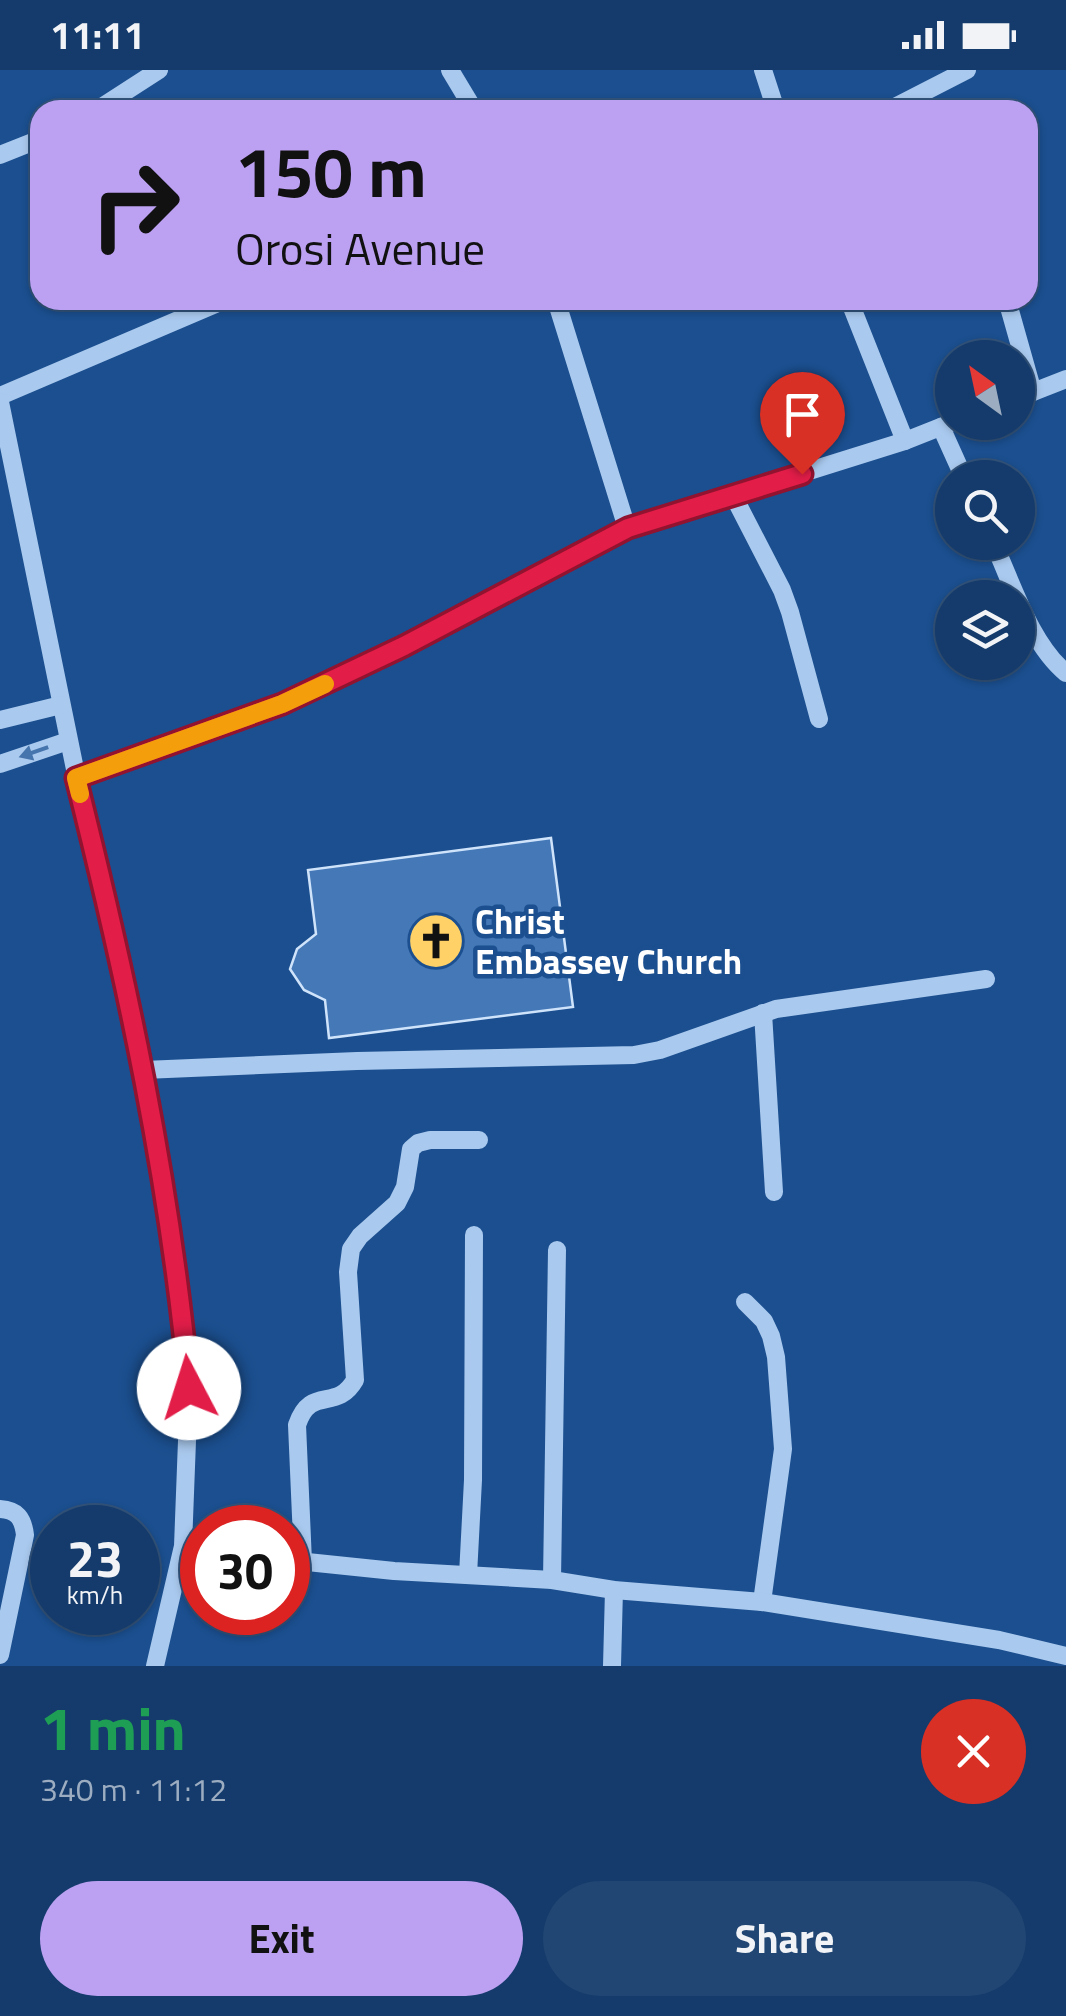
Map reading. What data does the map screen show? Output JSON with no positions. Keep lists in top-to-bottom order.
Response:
{
  "places": {
    "church": ["Christ Embassey Church"]
  },
  "north": "top left",
  "page": {
    "status": "11:11",
    "turn": ["150 m", "Orosi Avenue"],
    "speed": "23 km/h",
    "limit": "30",
    "heading": ["1 min", "340 m · 11:12"],
    "buttons": ["Exit", "Share"]
  }
}
